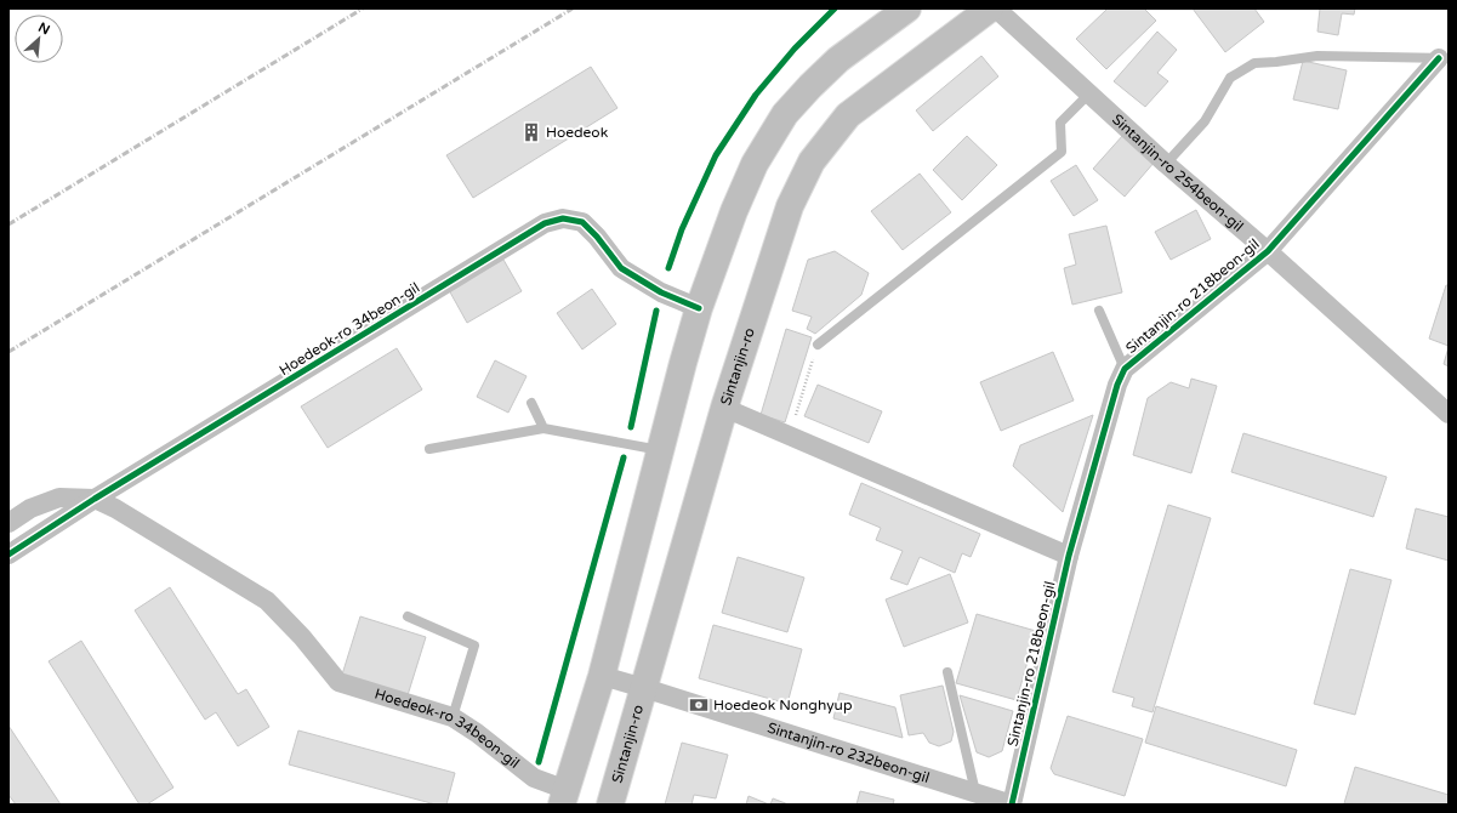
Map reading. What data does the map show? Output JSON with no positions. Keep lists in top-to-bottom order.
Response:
{
  "streets": {
    "main road": ["Sintanjin-ro"],
    "street": [
      "Sintanjin-ro 254beon-gil",
      "Sintanjin-ro 218beon-gil",
      "Hoedeok-ro 34beon-gil",
      "Sintanjin-ro 232beon-gil"
    ]
  },
  "crossings": [
    ["Sintanjin-ro 254beon-gil", "Sintanjin-ro 218beon-gil"],
    ["Sintanjin-ro 218beon-gil", "Sintanjin-ro 232beon-gil"],
    ["Sintanjin-ro", "Sintanjin-ro 232beon-gil"]
  ],
  "places": {
    "building": ["Hoedeok"],
    "bank": ["Hoedeok Nonghyup"]
  },
  "north": "top right"
}
